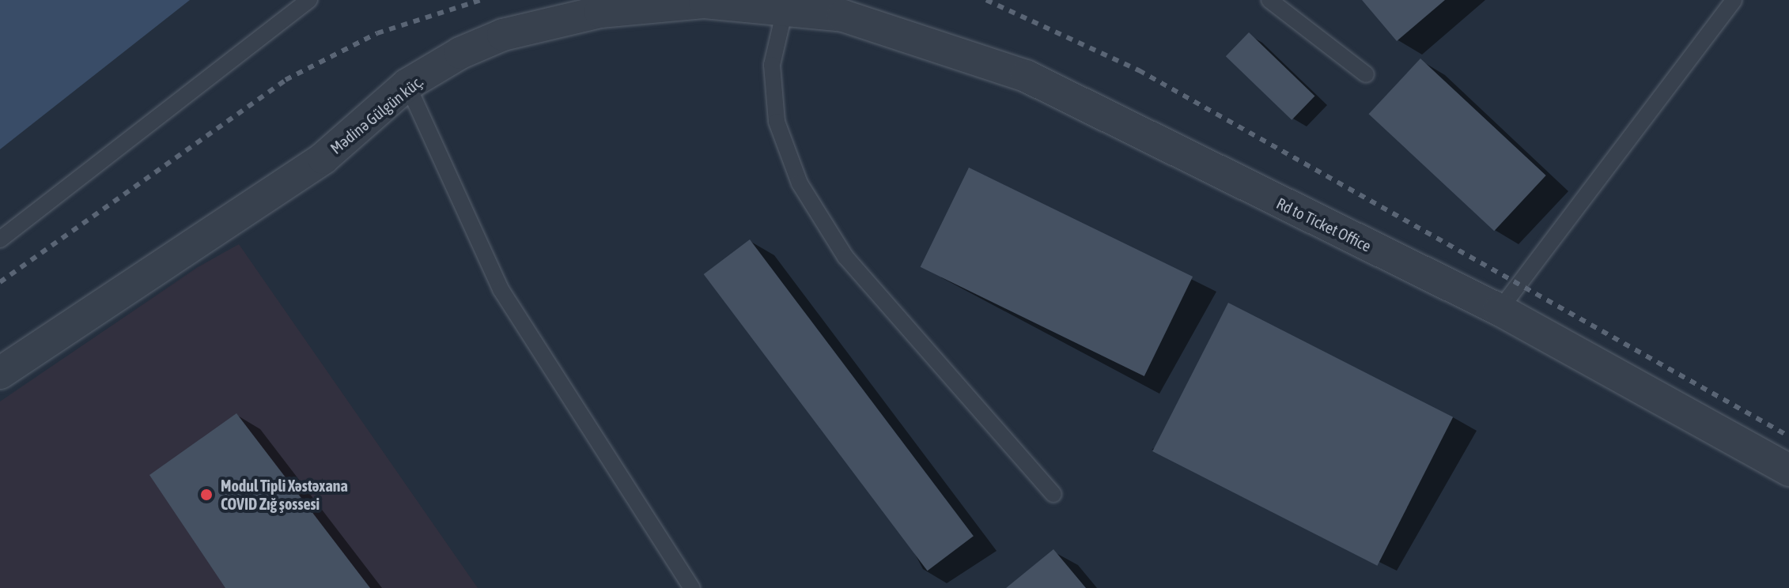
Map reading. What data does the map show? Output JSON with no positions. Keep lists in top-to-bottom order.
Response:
{
  "streets": {
    "street": ["Mədinə Gülgün küç.", "Rd to Ticket Office"]
  },
  "crossings": [
    ["Mədinə Gülgün küç.", "Rd to Ticket Office"]
  ],
  "places": ["Modul Tipli Xəstəxana COVID Zığ şossesi"]
}
